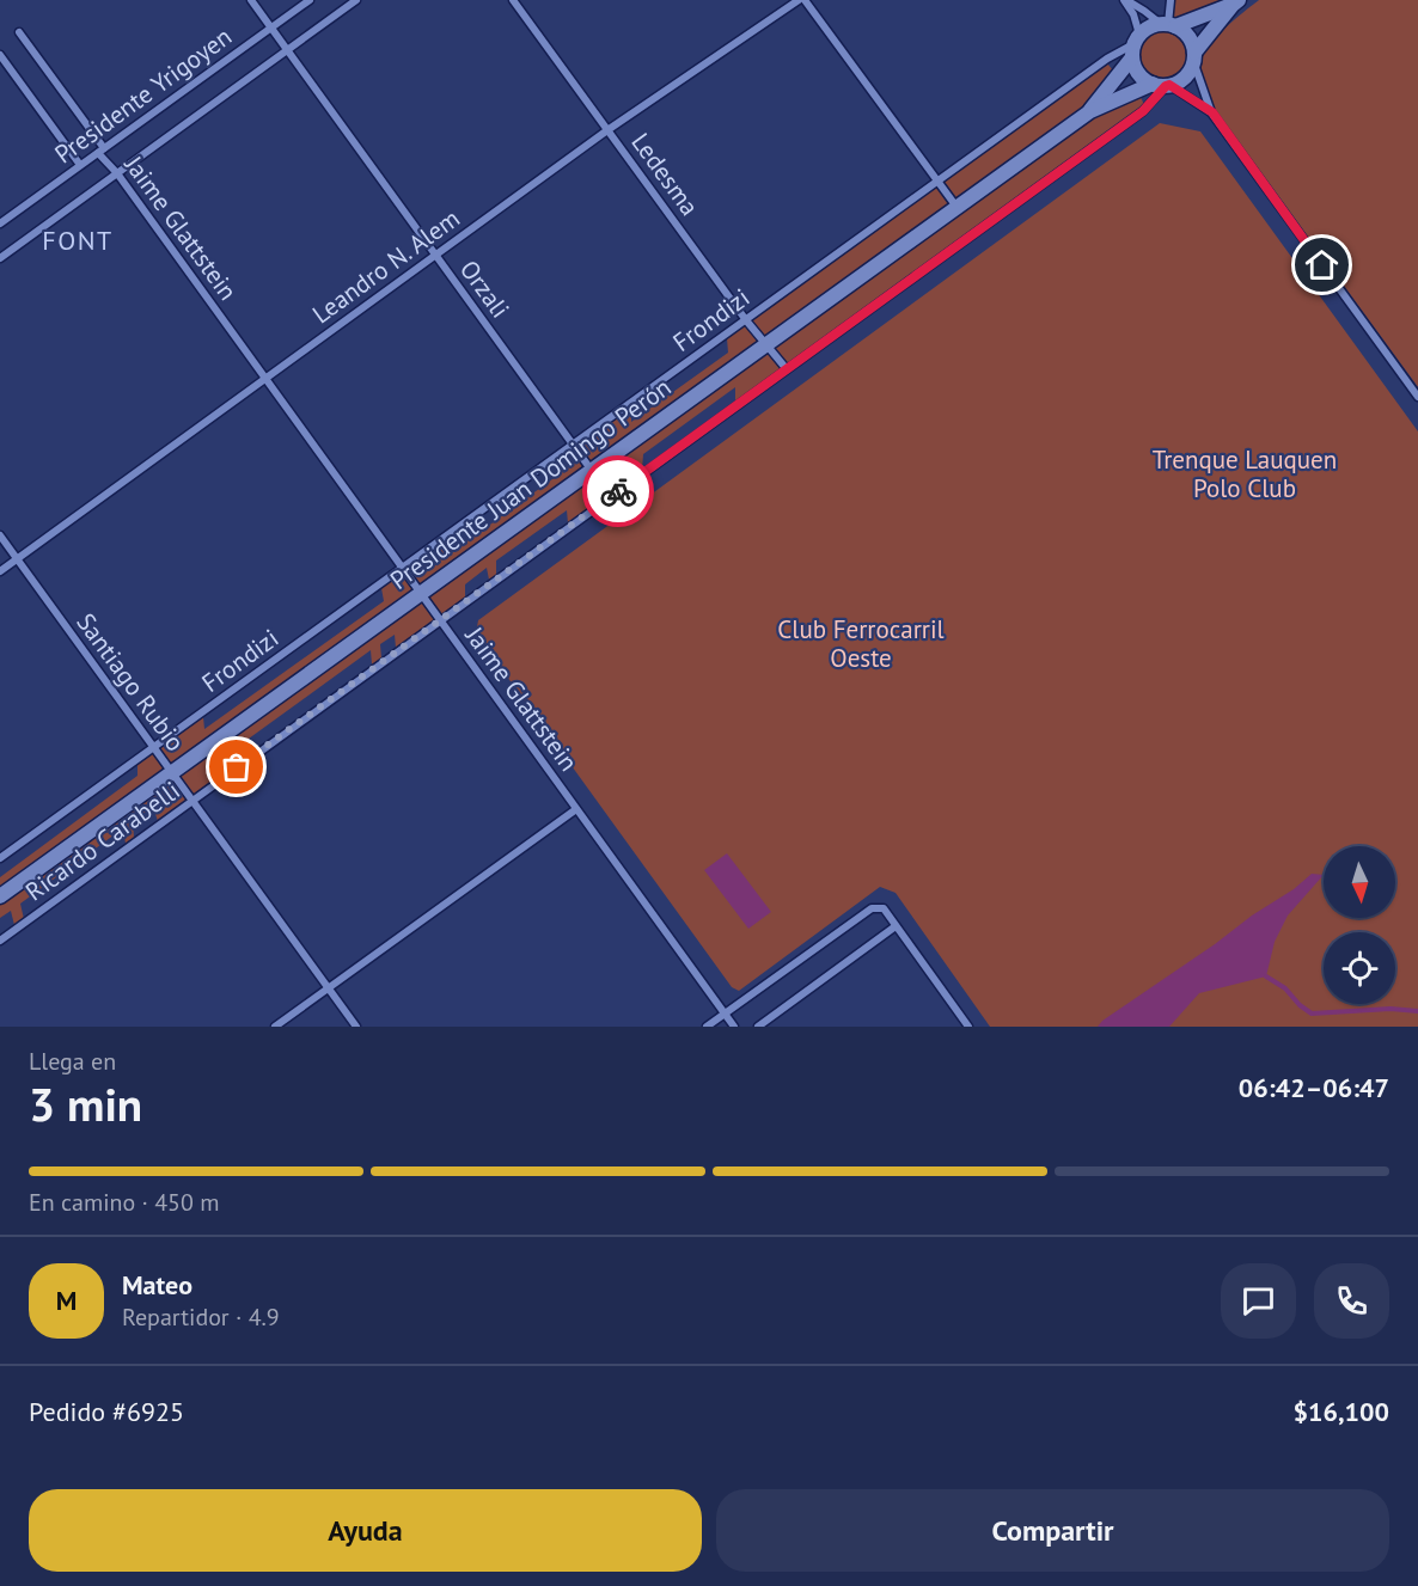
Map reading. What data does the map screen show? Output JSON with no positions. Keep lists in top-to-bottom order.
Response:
{
  "streets": {
    "main road": ["Presidente Juan Domingo Perón"],
    "street": [
      "Presidente Yrigoyen",
      "Ledesma",
      "Jaime Glattstein",
      "Leandro N. Alem",
      "Orzali",
      "Frondizi",
      "Santiago Rubio",
      "Ricardo Carabelli"
    ]
  },
  "crossings": [
    ["Presidente Yrigoyen", "Jaime Glattstein"],
    ["Presidente Yrigoyen", "Orzali"],
    ["Ledesma", "Leandro N. Alem"],
    ["Ledesma", "Frondizi"],
    ["Ledesma", "Presidente Juan Domingo Perón"],
    ["Ledesma", "Ricardo Carabelli"],
    ["Jaime Glattstein", "Leandro N. Alem"],
    ["Jaime Glattstein", "Frondizi"],
    ["Jaime Glattstein", "Presidente Juan Domingo Perón"],
    ["Jaime Glattstein", "Ricardo Carabelli"],
    ["Leandro N. Alem", "Orzali"],
    ["Leandro N. Alem", "Santiago Rubio"],
    ["Orzali", "Frondizi"],
    ["Orzali", "Presidente Juan Domingo Perón"],
    ["Orzali", "Ricardo Carabelli"],
    ["Frondizi", "Presidente Juan Domingo Perón"],
    ["Frondizi", "Santiago Rubio"],
    ["Frondizi", "Ricardo Carabelli"],
    ["Presidente Juan Domingo Perón", "Santiago Rubio"],
    ["Presidente Juan Domingo Perón", "Ricardo Carabelli"],
    ["Santiago Rubio", "Ricardo Carabelli"]
  ],
  "districts": ["FONT"],
  "parks": ["Trenque Lauquen Polo Club", "Club Ferrocarril Oeste"],
  "north": "bottom",
  "page": {
    "heading": ["3 min", "Llega en", "06:42–06:47"],
    "panel": [
      "Mateo",
      "Repartidor · 4.9",
      "Pedido #6925",
      "$16,100"
    ],
    "bar": "En camino · 450 m",
    "round": "M",
    "buttons": ["Ayuda", "Compartir"]
  }
}
